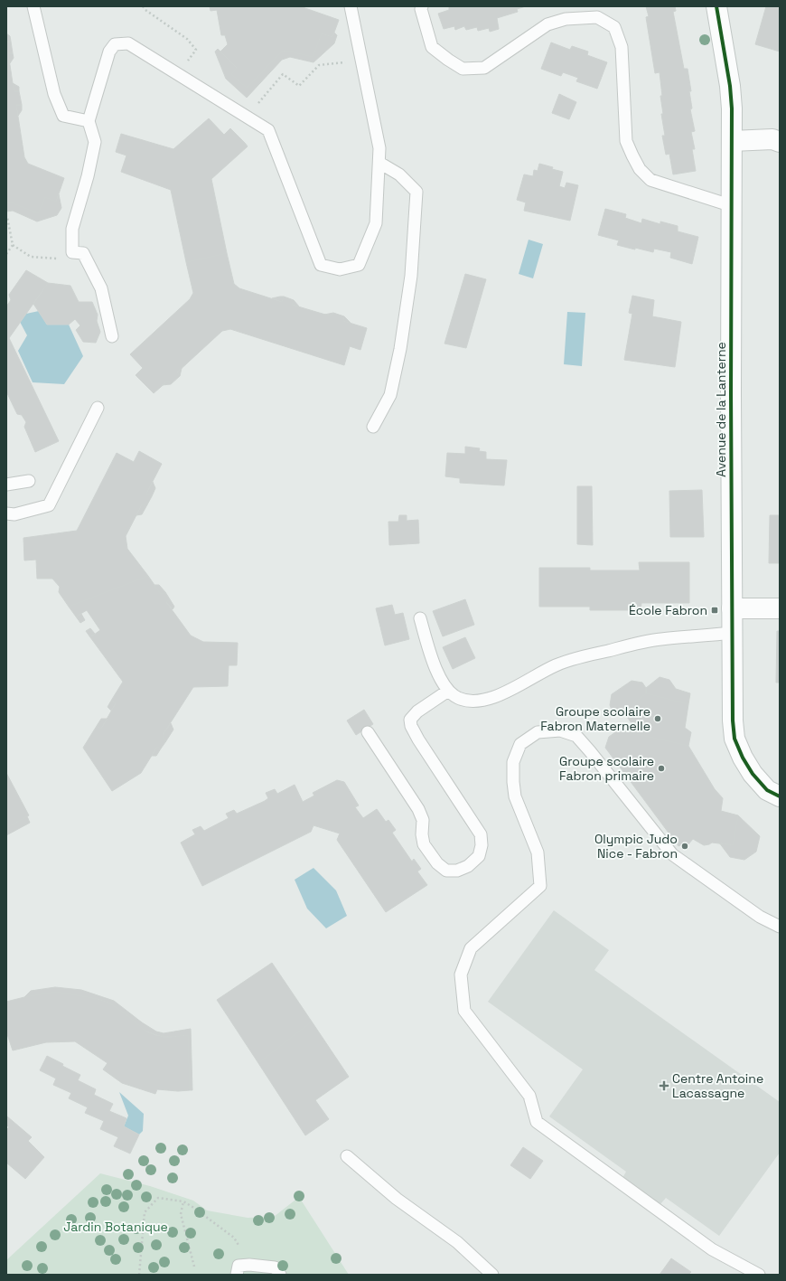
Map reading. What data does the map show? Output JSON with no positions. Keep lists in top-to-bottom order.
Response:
{
  "streets": {
    "street": ["Avenue de la Lanterne"]
  },
  "parks": ["Jardin Botanique"],
  "places": {
    "transit": ["École Fabron"],
    "other": ["Groupe scolaire Fabron Maternelle", "Groupe scolaire Fabron primaire", "Olympic Judo Nice - Fabron"],
    "health": ["Centre Antoine Lacassagne"]
  }
}
